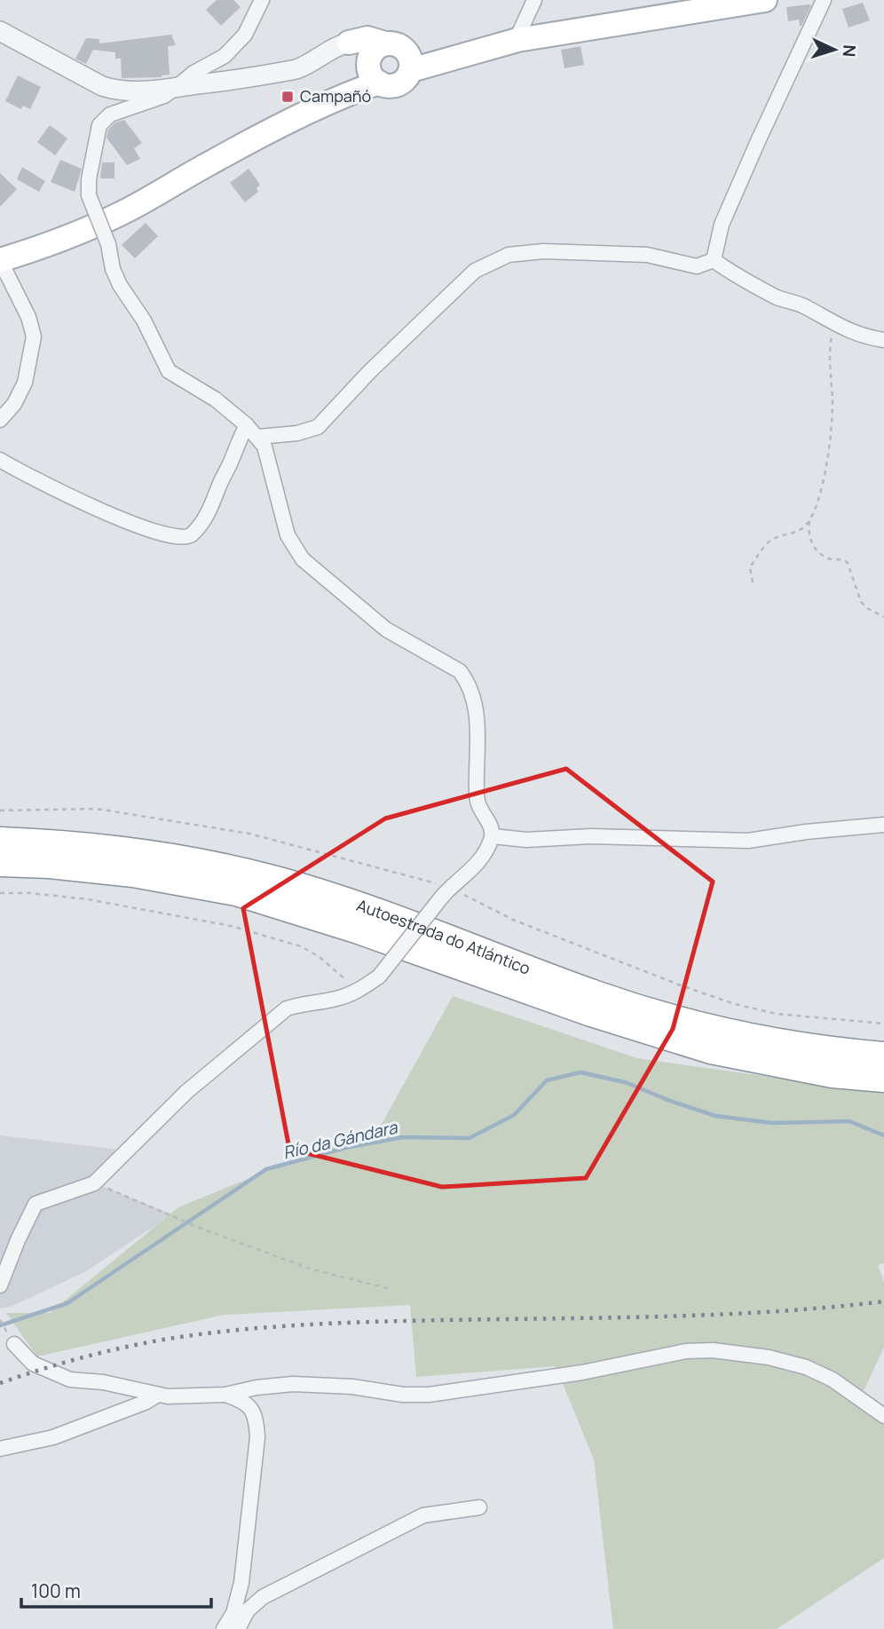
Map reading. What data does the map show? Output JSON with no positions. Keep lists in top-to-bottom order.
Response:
{
  "streets": {
    "highway": ["Autoestrada do Atlántico"]
  },
  "water": ["Río da Gándara"],
  "places": {
    "transit": ["Campañó"]
  },
  "scale_bar": "100 m",
  "north": "right"
}
